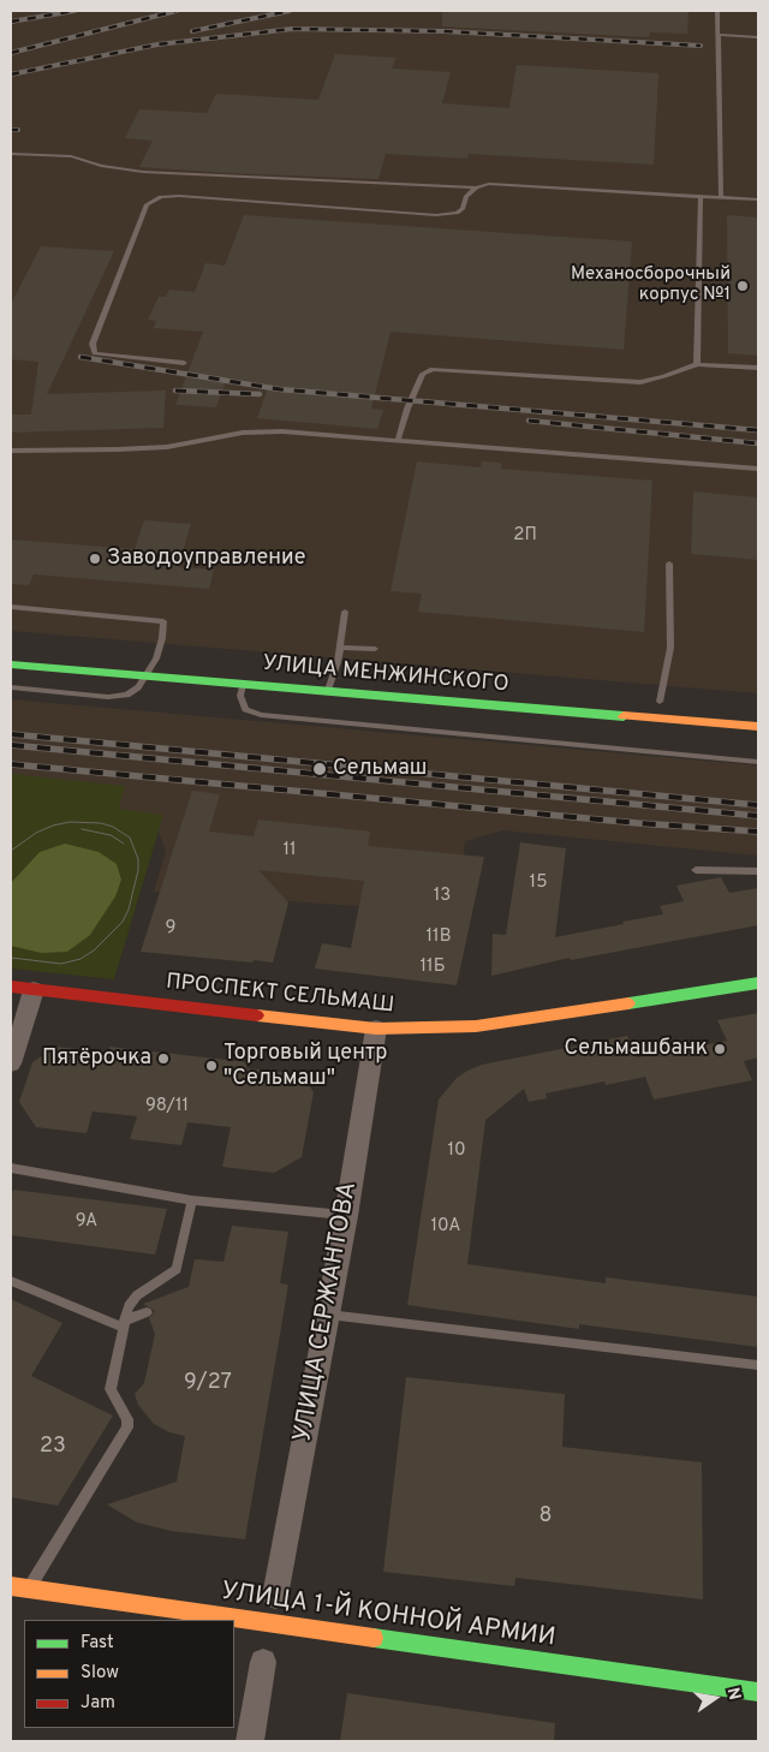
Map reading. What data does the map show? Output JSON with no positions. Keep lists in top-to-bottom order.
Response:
{
  "streets": {
    "main road": ["УЛИЦА МЕНЖИНСКОГО", "ПРОСПЕКТ СЕЛЬМАШ", "УЛИЦА 1-Й КОННОЙ АРМИИ"],
    "street": ["УЛИЦА СЕРЖАНТОВА"]
  },
  "crossings": [
    ["ПРОСПЕКТ СЕЛЬМАШ", "УЛИЦА СЕРЖАНТОВА"]
  ],
  "places": [
    "Механосборочный корпус №1",
    "Заводоуправление",
    "Сельмаш",
    "Сельмашбанк",
    "Пятёрочка",
    "Торговый центр \"Сельмаш\""
  ],
  "house_numbers": [
    "2П",
    "11",
    "15",
    "13",
    "9",
    "11В",
    "11Б",
    "98/11",
    "10",
    "9А",
    "10А",
    "9/27",
    "23",
    "8"
  ],
  "legend": ["Fast", "Slow", "Jam"],
  "north": "right"
}
